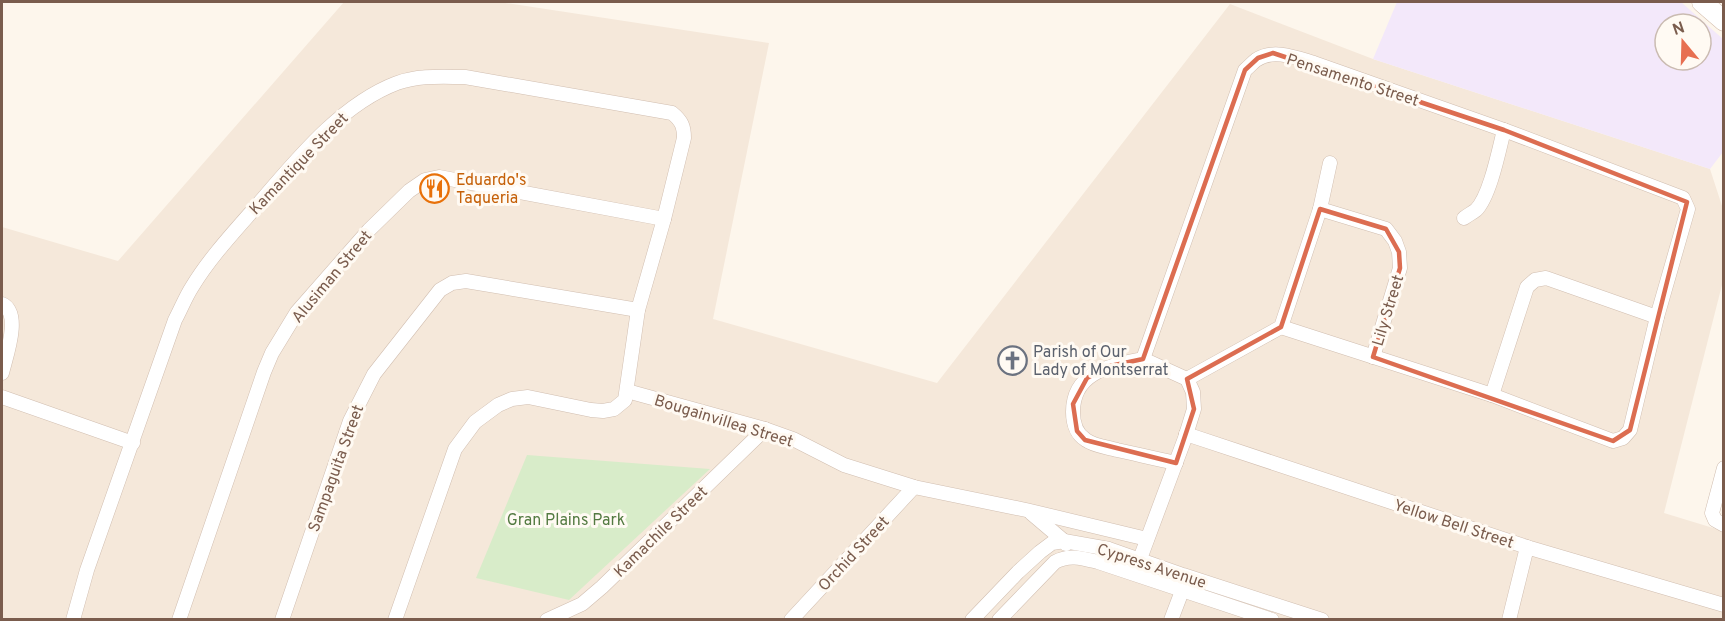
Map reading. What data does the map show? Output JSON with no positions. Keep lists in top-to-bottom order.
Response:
{
  "streets": {
    "street": [
      "Pensamento Street",
      "Kamantique Street",
      "Alusiman Street",
      "Lily Street",
      "Bougainvillea Street",
      "Sampaguita Street",
      "Yellow Bell Street",
      "Kamachile Street",
      "Orchid Street",
      "Cypress Avenue"
    ]
  },
  "crossings": [
    ["Pensamento Street", "Yellow Bell Street"],
    ["Kamantique Street", "Alusiman Street"],
    ["Kamantique Street", "Bougainvillea Street"],
    ["Kamantique Street", "Sampaguita Street"],
    ["Bougainvillea Street", "Kamachile Street"],
    ["Bougainvillea Street", "Orchid Street"],
    ["Bougainvillea Street", "Cypress Avenue"]
  ],
  "parks": ["Gran Plains Park"],
  "places": {
    "restaurant": ["Eduardo's Taqueria"],
    "church": ["Parish of Our Lady of Montserrat"]
  },
  "north": "top"
}
